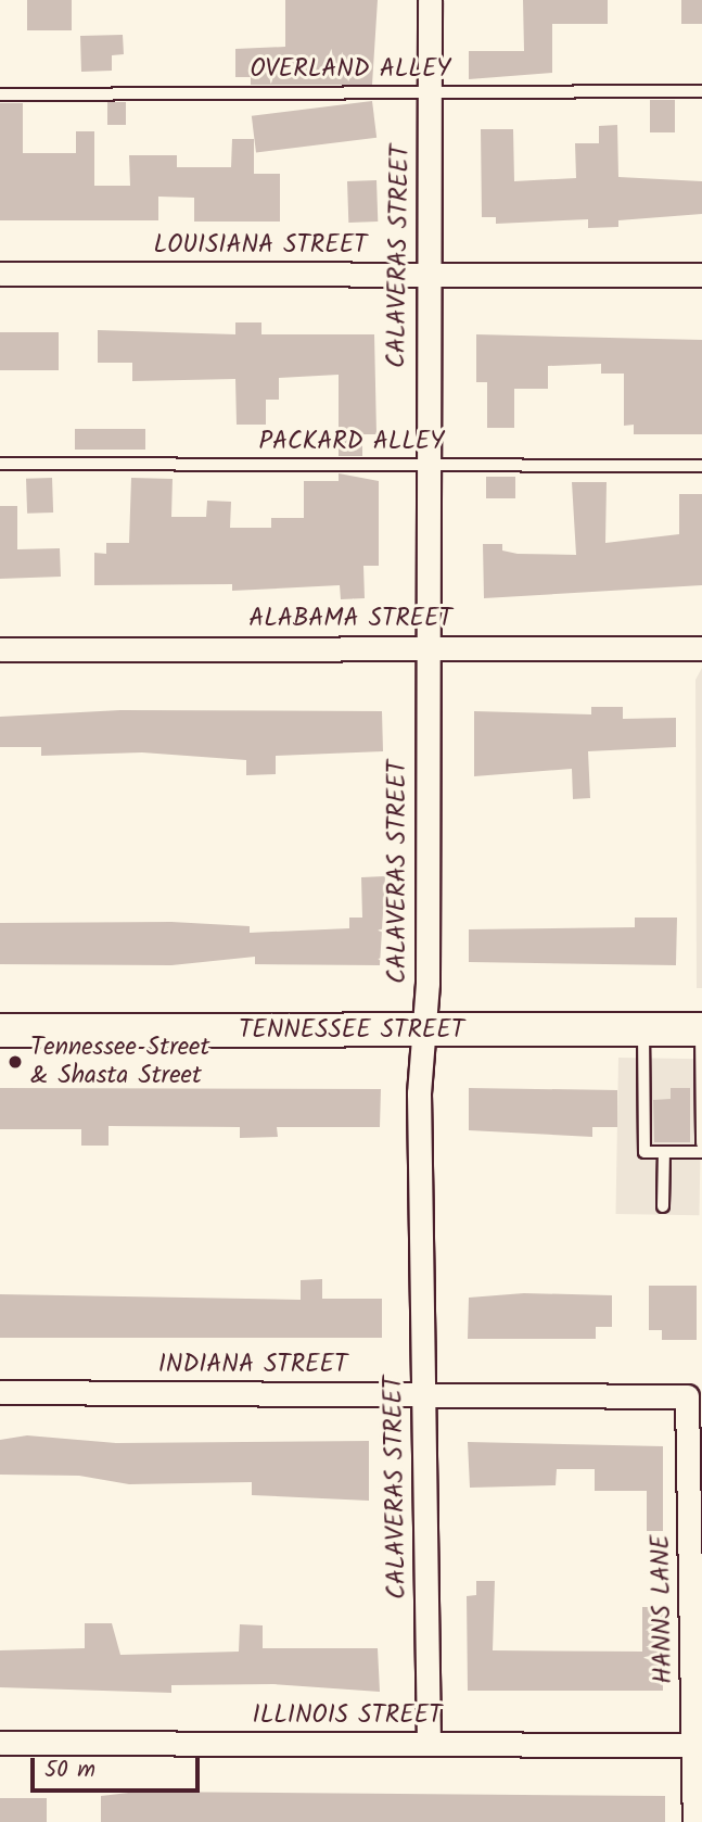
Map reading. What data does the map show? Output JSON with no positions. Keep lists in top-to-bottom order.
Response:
{
  "streets": {
    "main road": ["TENNESSEE STREET"],
    "street": [
      "LOUISIANA STREET",
      "CALAVERAS STREET",
      "ALABAMA STREET",
      "INDIANA STREET",
      "HANNS LANE",
      "ILLINOIS STREET"
    ],
    "lane": ["OVERLAND ALLEY", "PACKARD ALLEY"]
  },
  "crossings": [
    ["OVERLAND ALLEY", "CALAVERAS STREET"],
    ["LOUISIANA STREET", "CALAVERAS STREET"],
    ["CALAVERAS STREET", "PACKARD ALLEY"],
    ["CALAVERAS STREET", "ALABAMA STREET"],
    ["CALAVERAS STREET", "TENNESSEE STREET"],
    ["CALAVERAS STREET", "INDIANA STREET"],
    ["CALAVERAS STREET", "ILLINOIS STREET"],
    ["INDIANA STREET", "HANNS LANE"],
    ["HANNS LANE", "ILLINOIS STREET"]
  ],
  "places": ["Tennessee Street & Shasta Street"],
  "scale_bar": "50 m"
}
